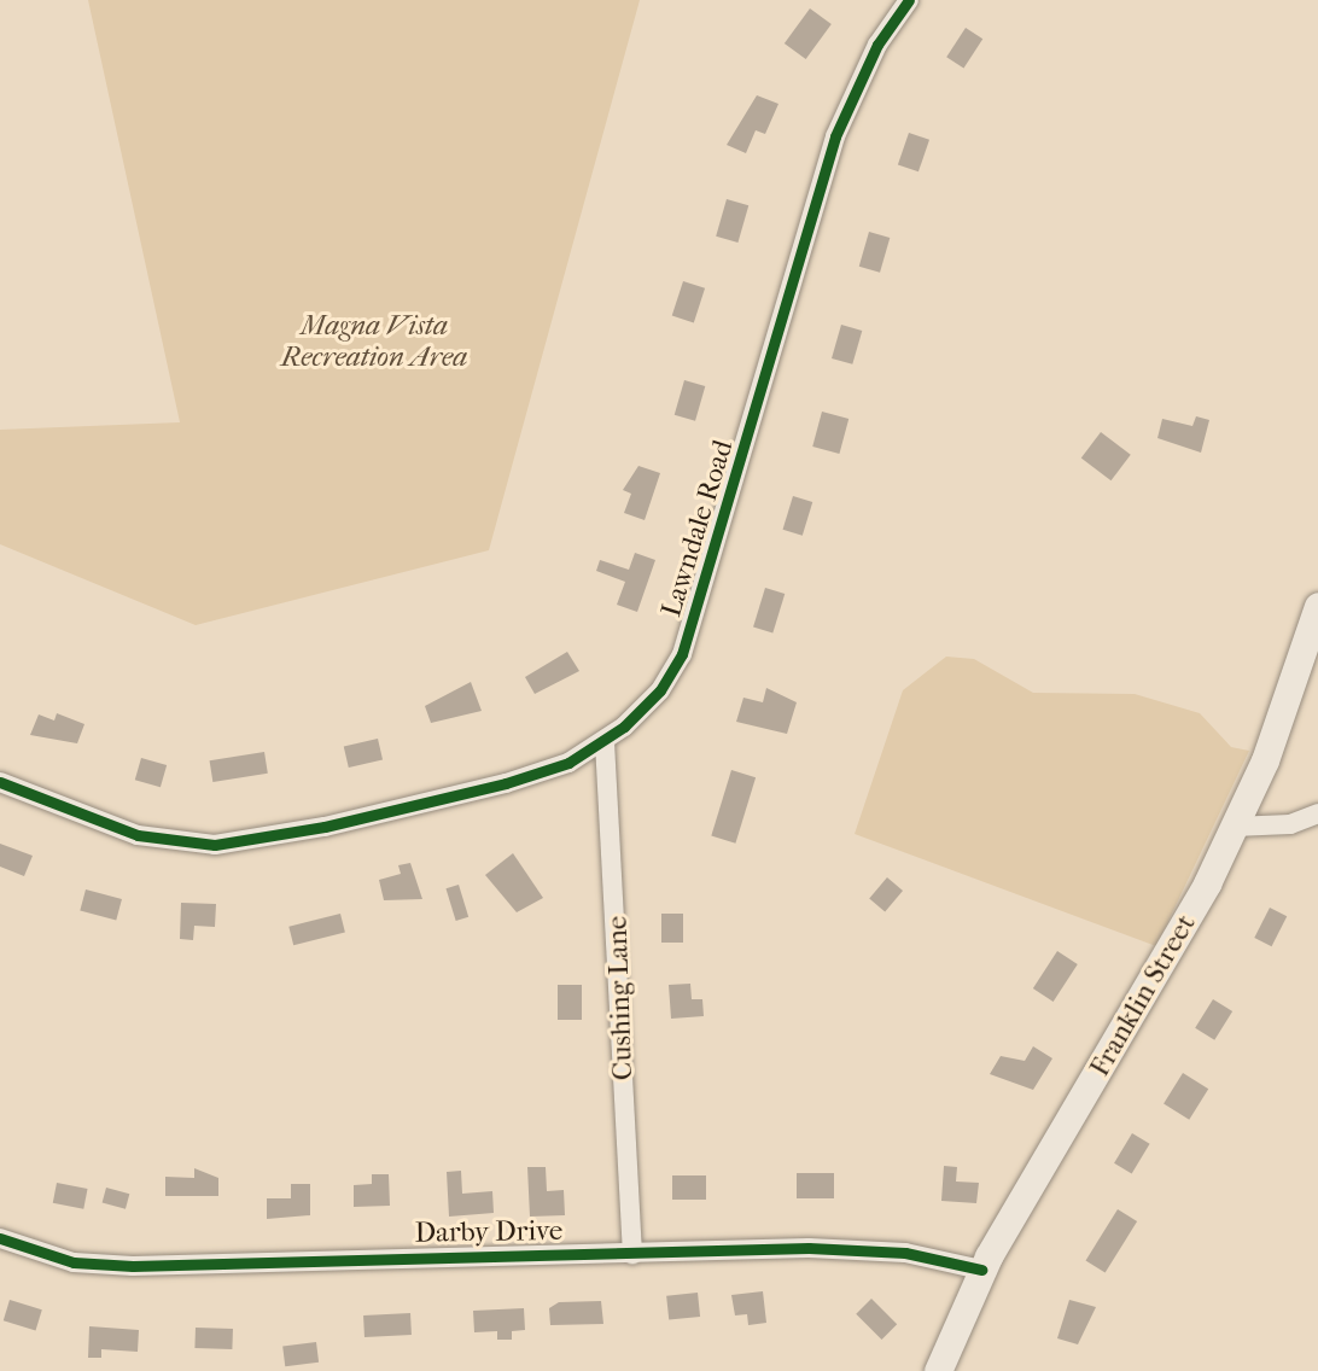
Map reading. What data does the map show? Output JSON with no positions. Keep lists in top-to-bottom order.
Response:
{
  "streets": {
    "street": [
      "Lawndale Road",
      "Franklin Street",
      "Cushing Lane",
      "Darby Drive"
    ]
  },
  "crossings": [
    ["Lawndale Road", "Cushing Lane"],
    ["Franklin Street", "Darby Drive"],
    ["Cushing Lane", "Darby Drive"]
  ],
  "parks": ["Magna Vista Recreation Area"]
}
